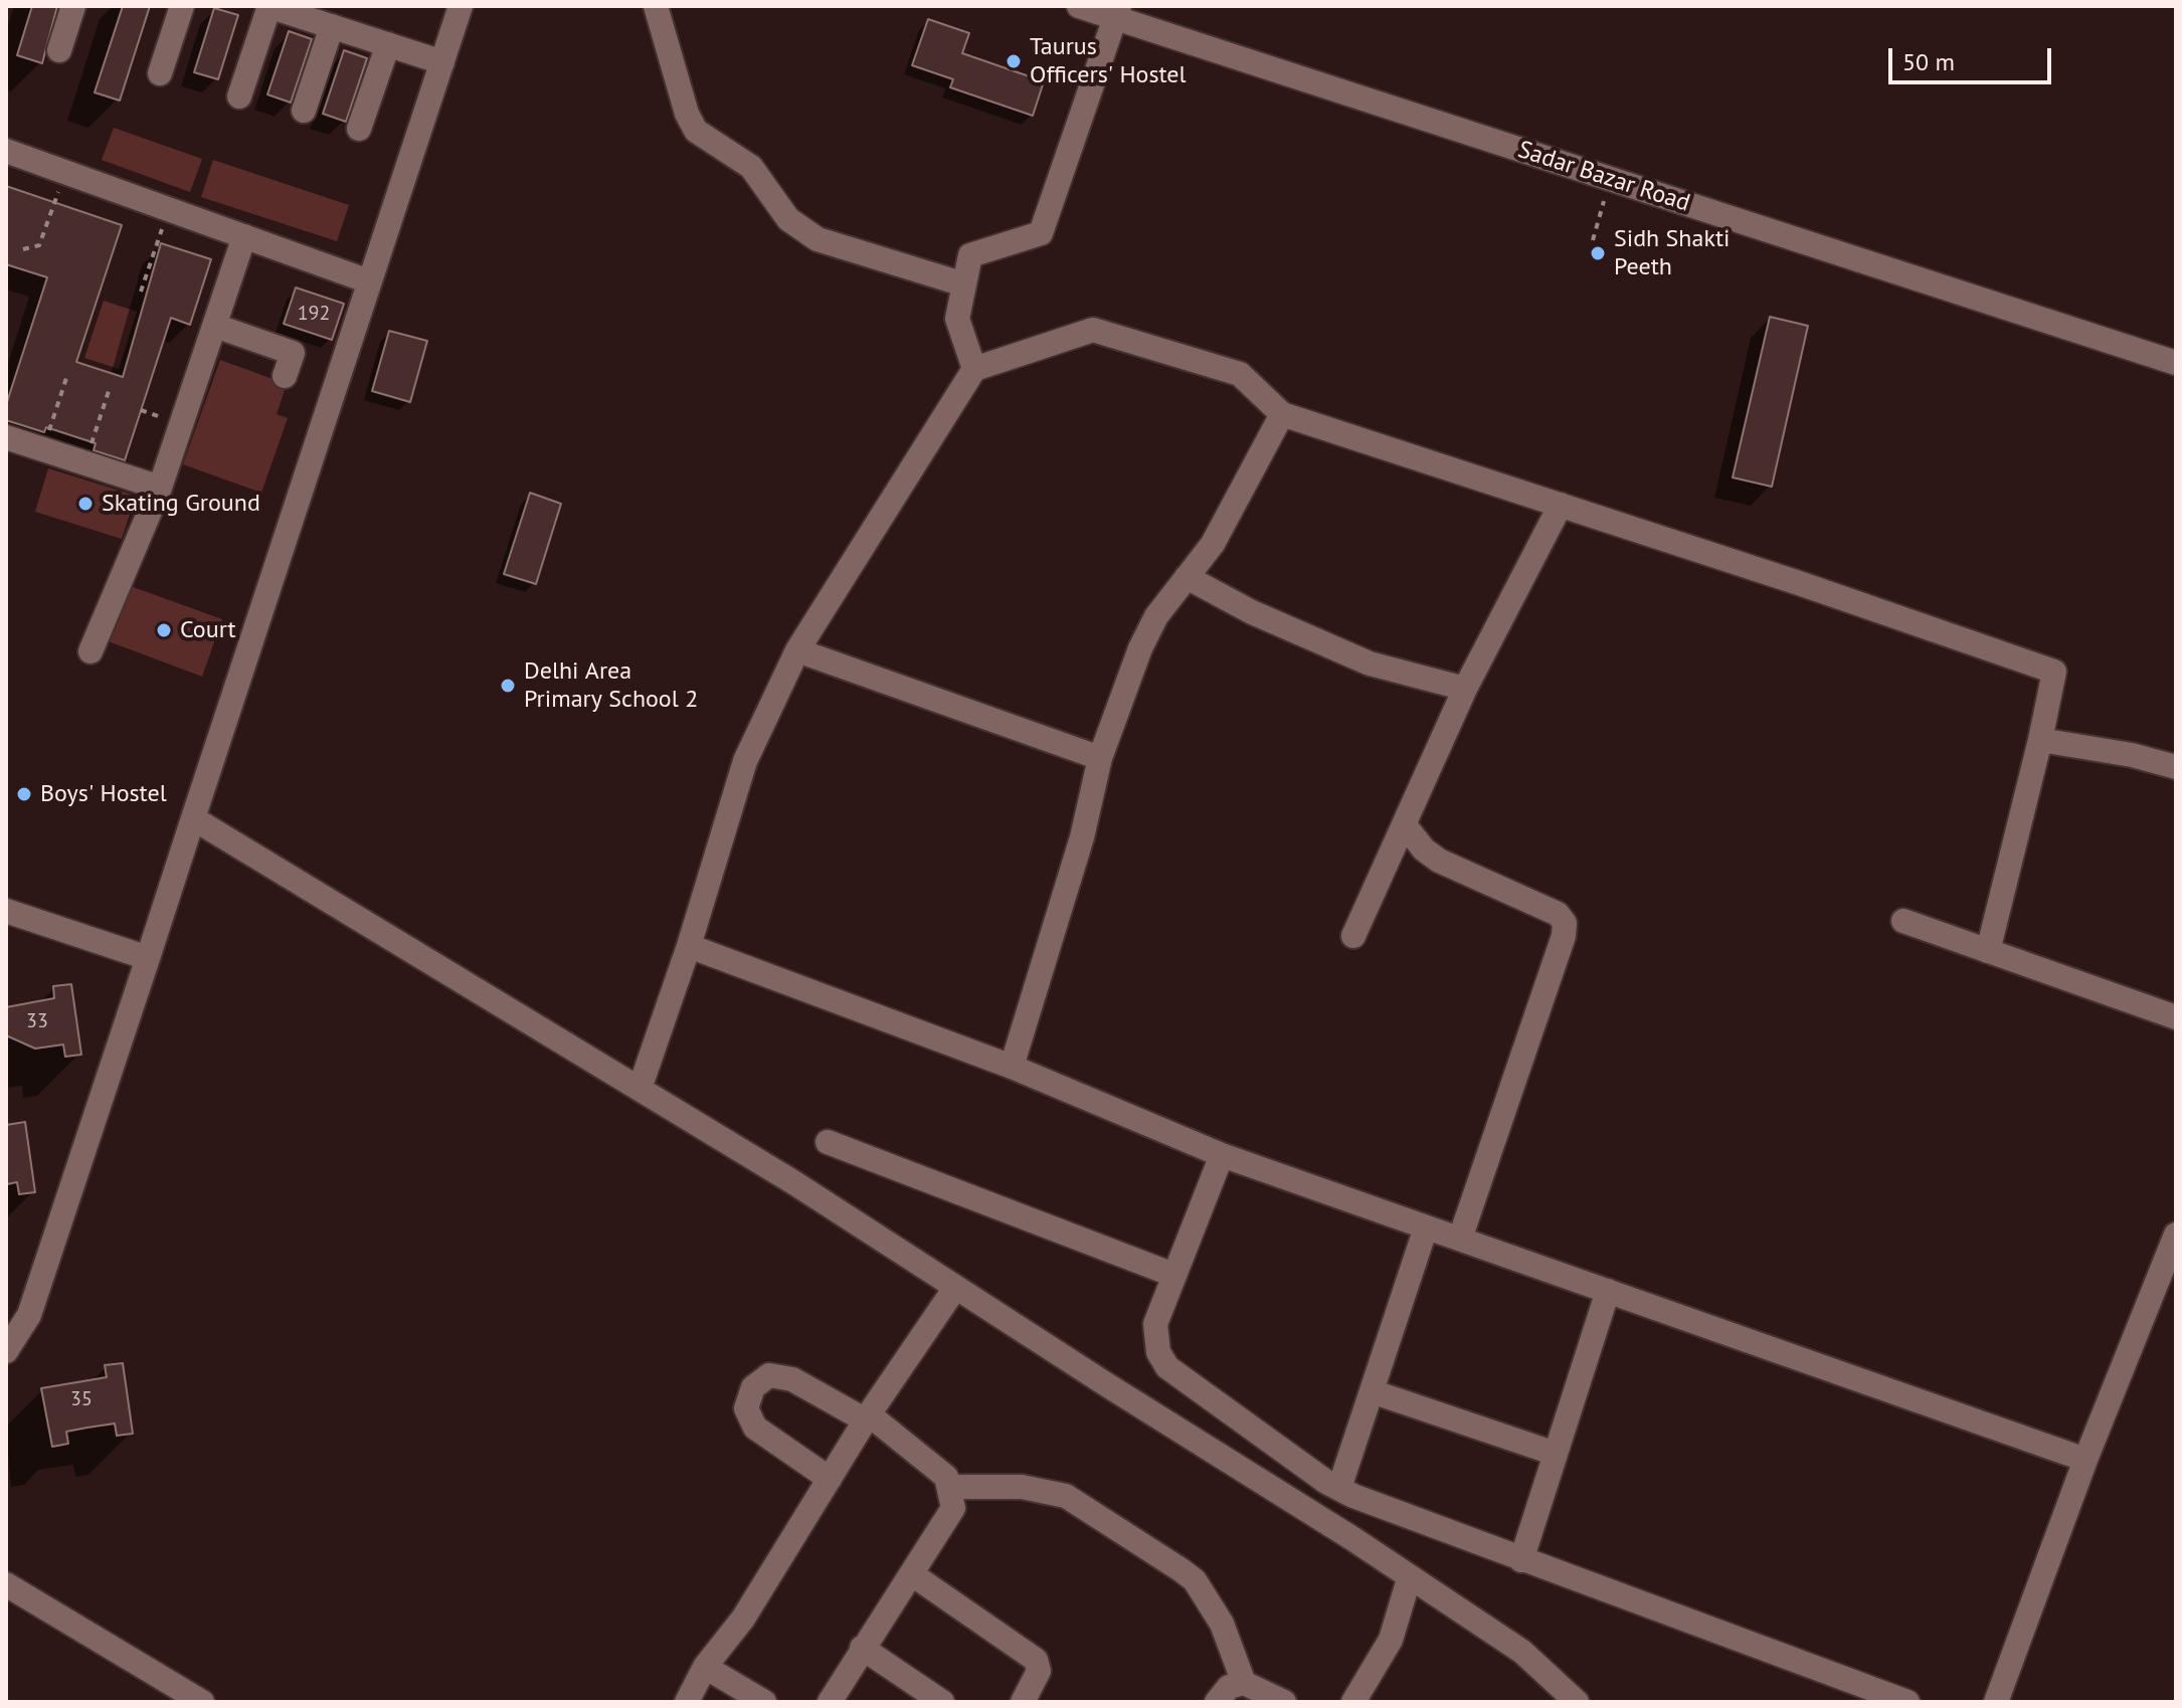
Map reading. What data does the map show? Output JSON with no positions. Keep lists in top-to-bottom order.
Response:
{
  "streets": {
    "street": ["Sadar Bazar Road"]
  },
  "places": [
    "Taurus Officers' Hostel",
    "Sidh Shakti Peeth",
    "Skating Ground",
    "Court",
    "Delhi Area Primary School 2",
    "Boys' Hostel"
  ],
  "house_numbers": ["192", "33", "35"],
  "scale_bar": "50 m"
}
